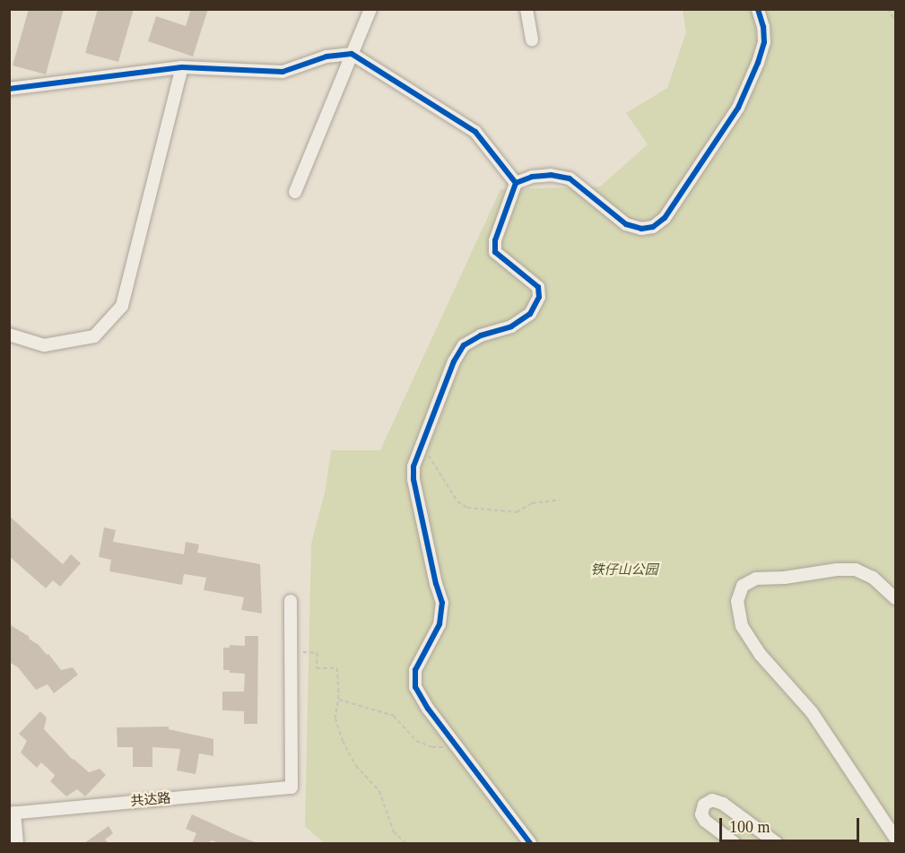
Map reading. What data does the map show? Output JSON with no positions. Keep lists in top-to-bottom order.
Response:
{
  "streets": {
    "street": ["共达路"]
  },
  "parks": ["铁仔山公园"],
  "scale_bar": "100 m"
}
